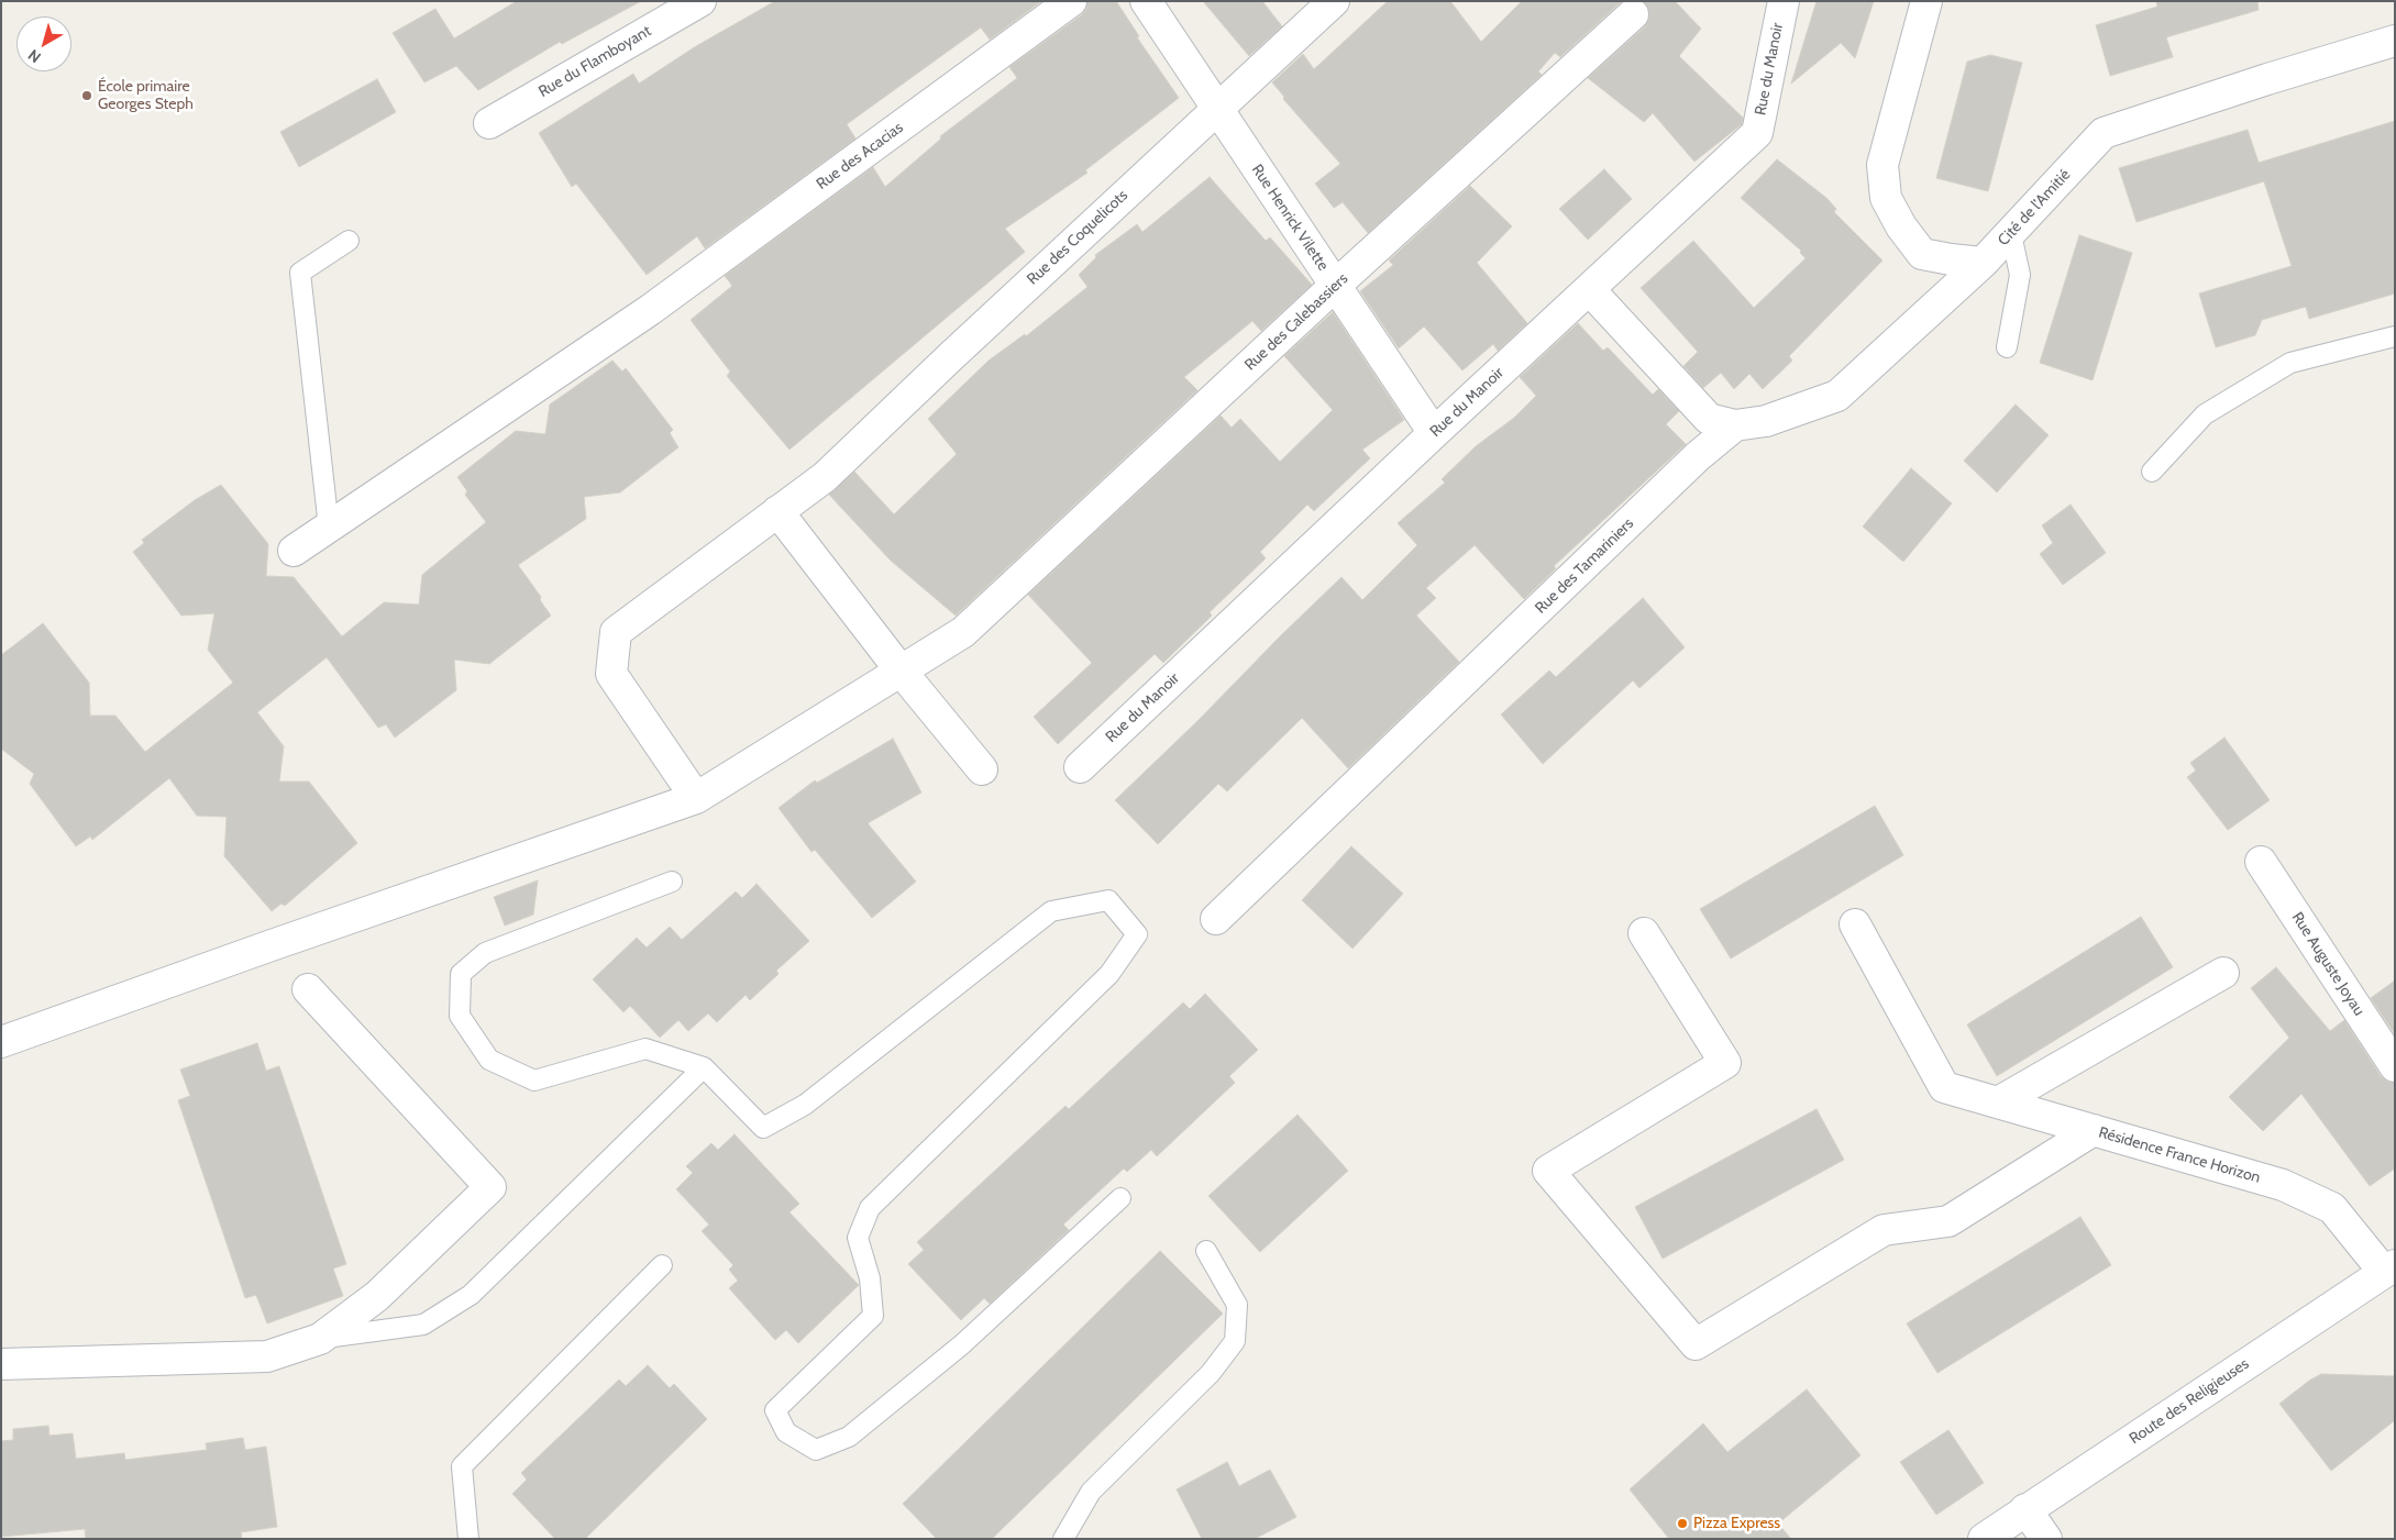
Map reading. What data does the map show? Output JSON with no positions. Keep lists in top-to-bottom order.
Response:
{
  "streets": {
    "street": [
      "Rue du Flamboyant",
      "Rue du Manoir",
      "Rue des Acacias",
      "Cité de l’Amitié",
      "Rue Henrick Vilette",
      "Rue des Coquelicots",
      "Rue des Calebassiers",
      "Rue des Tamariniers",
      "Rue Auguste Joyau",
      "Résidence France Horizon",
      "Route des Religieuses"
    ]
  },
  "crossings": [
    ["Rue du Manoir", "Rue Henrick Vilette"],
    ["Rue Henrick Vilette", "Rue des Coquelicots"],
    ["Rue Henrick Vilette", "Rue des Calebassiers"],
    ["Rue des Coquelicots", "Rue des Calebassiers"],
    ["Résidence France Horizon", "Route des Religieuses"]
  ],
  "places": ["École primaire Georges Steph", "Pizza Express"],
  "north": "bottom left"
}
